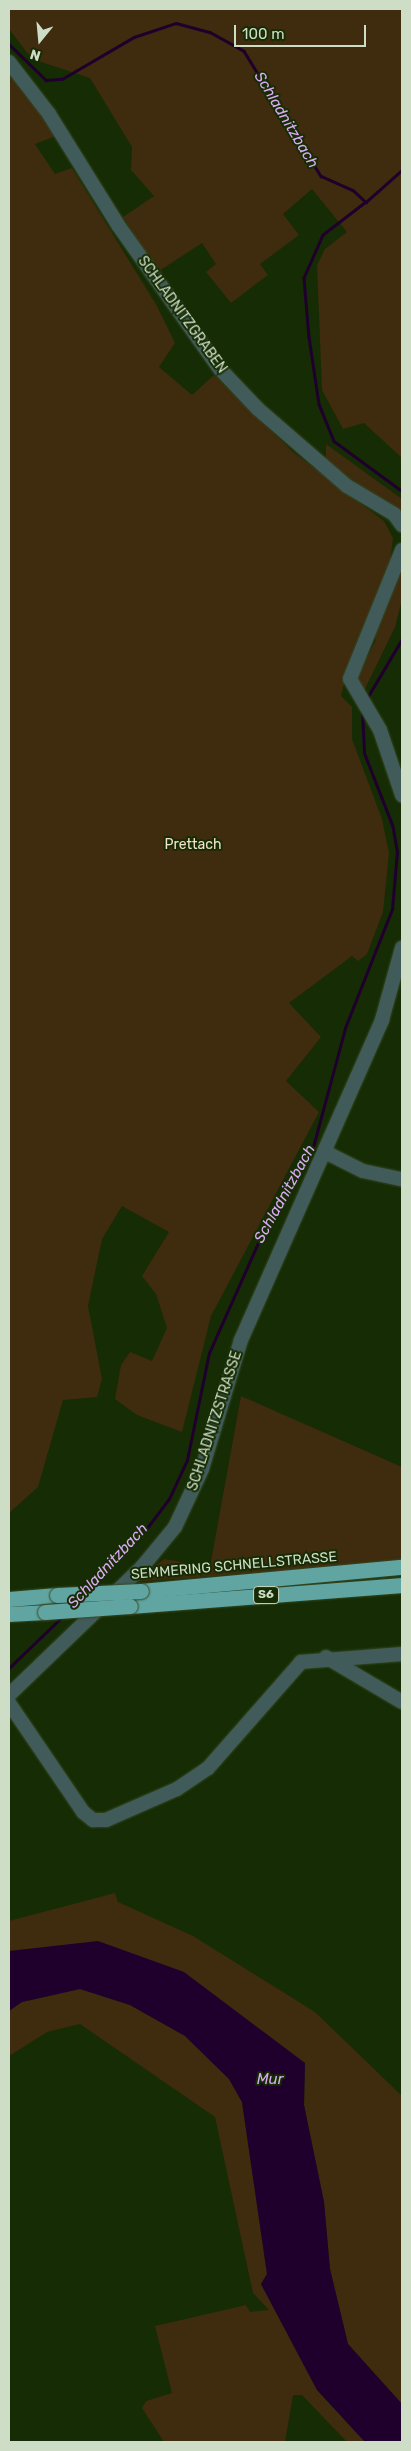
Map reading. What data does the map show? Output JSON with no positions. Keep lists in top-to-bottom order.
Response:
{
  "streets": {
    "highway": ["SEMMERING SCHNELLSTRASSE", "S6"],
    "street": ["SCHLADNITZGRABEN", "SCHLADNITZSTRASSE"]
  },
  "water": ["Schladnitzbach", "Mur"],
  "parks": ["Prettach"],
  "scale_bar": "100 m",
  "north": "bottom"
}
